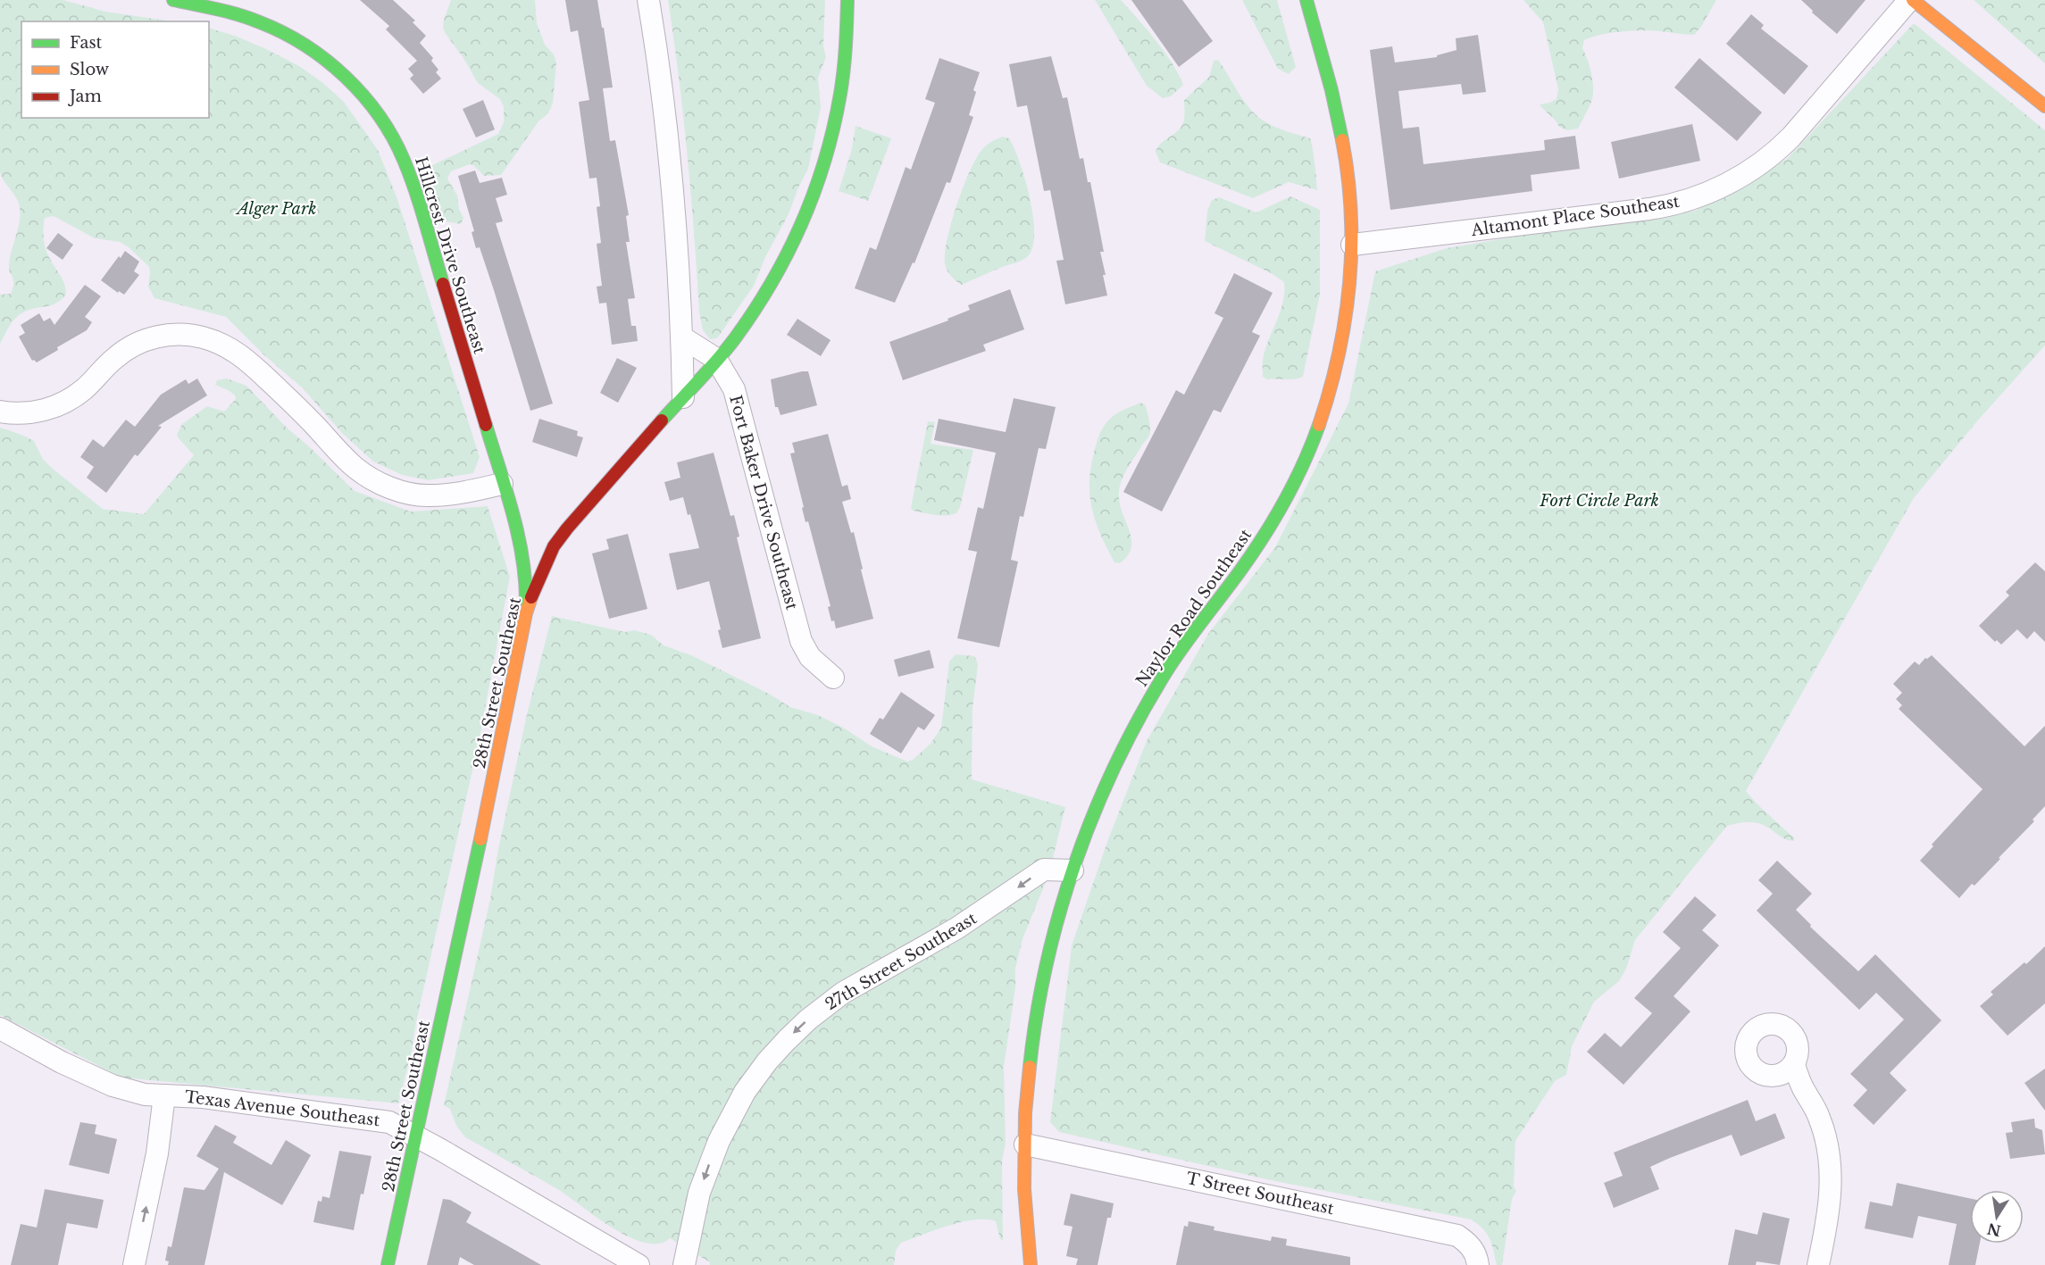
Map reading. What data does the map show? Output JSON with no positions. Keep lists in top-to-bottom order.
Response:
{
  "streets": {
    "street": [
      "Altamont Place Southeast",
      "Hillcrest Drive Southeast",
      "Fort Baker Drive Southeast",
      "Naylor Road Southeast",
      "28th Street Southeast",
      "27th Street Southeast",
      "Texas Avenue Southeast",
      "T Street Southeast"
    ]
  },
  "crossings": [
    ["Altamont Place Southeast", "Naylor Road Southeast"],
    ["Hillcrest Drive Southeast", "28th Street Southeast"],
    ["Fort Baker Drive Southeast", "28th Street Southeast"],
    ["Naylor Road Southeast", "27th Street Southeast"],
    ["Naylor Road Southeast", "T Street Southeast"],
    ["28th Street Southeast", "Texas Avenue Southeast"]
  ],
  "one_way": ["27th Street Southeast"],
  "parks": ["Alger Park", "Fort Circle Park"],
  "legend": ["Fast", "Slow", "Jam"],
  "north": "bottom"
}
